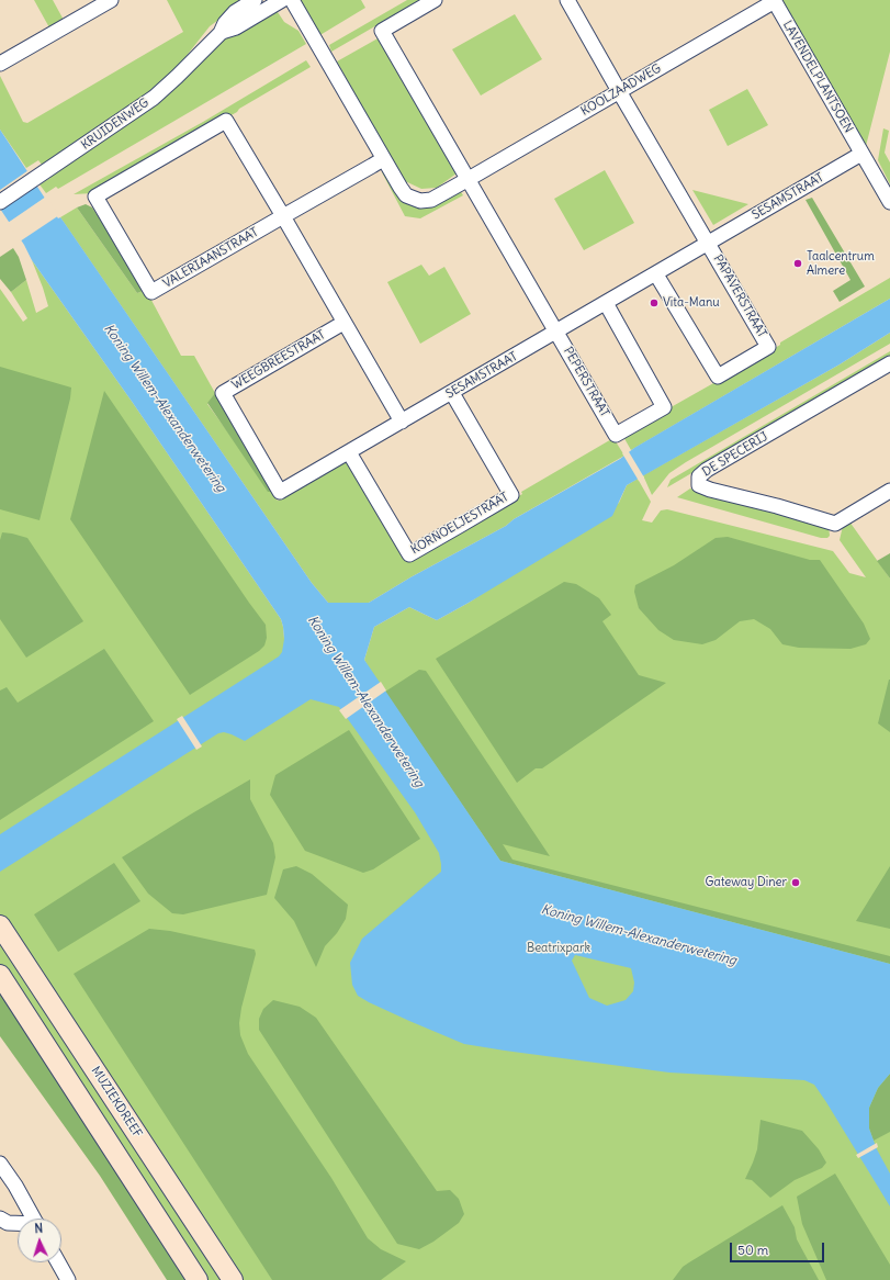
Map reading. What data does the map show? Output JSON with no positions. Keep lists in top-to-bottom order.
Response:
{
  "streets": {
    "main road": ["MUZIEKDREEF"],
    "street": [
      "LAVENDELPLANTSOEN",
      "KOOLZAADWEG",
      "KRUIDENWEG",
      "SESAMSTRAAT",
      "VALERIAANSTRAAT",
      "PAPAVERSTRAAT",
      "WEEGBREESTRAAT",
      "PEPERSTRAAT",
      "DE SPECERIJ",
      "KORNOELJESTRAAT"
    ]
  },
  "crossings": [
    ["LAVENDELPLANTSOEN", "KOOLZAADWEG"],
    ["LAVENDELPLANTSOEN", "SESAMSTRAAT"],
    ["KOOLZAADWEG", "VALERIAANSTRAAT"],
    ["KOOLZAADWEG", "PAPAVERSTRAAT"],
    ["KOOLZAADWEG", "PEPERSTRAAT"],
    ["SESAMSTRAAT", "PAPAVERSTRAAT"],
    ["SESAMSTRAAT", "WEEGBREESTRAAT"],
    ["SESAMSTRAAT", "PEPERSTRAAT"],
    ["SESAMSTRAAT", "KORNOELJESTRAAT"],
    ["WEEGBREESTRAAT", "KORNOELJESTRAAT"]
  ],
  "water": ["Koning Willem-Alexanderwetering"],
  "parks": ["Beatrixpark"],
  "places": ["Taalcentrum Almere", "Vita-Manu", "Gateway Diner"],
  "scale_bar": "50 m",
  "north": "top"
}
